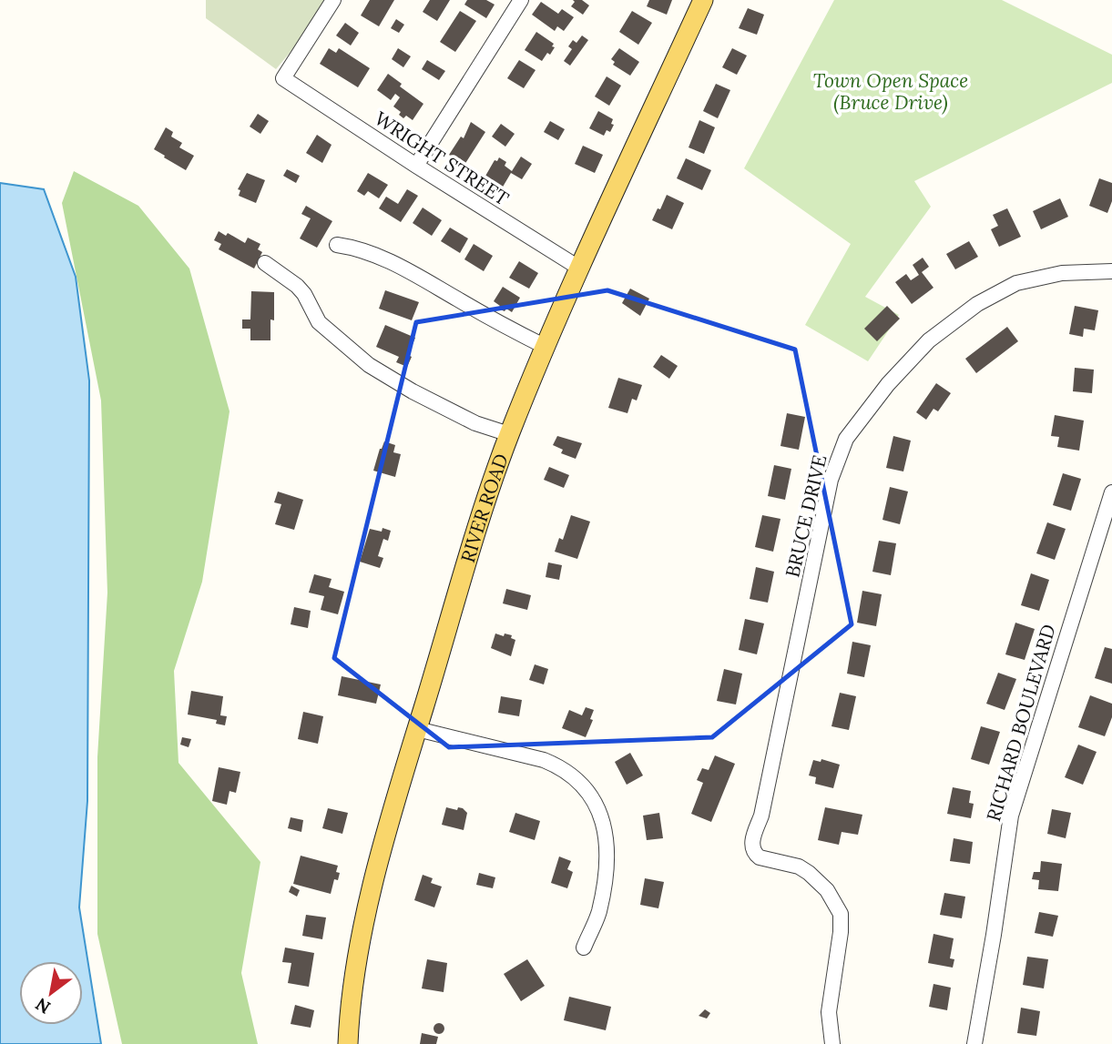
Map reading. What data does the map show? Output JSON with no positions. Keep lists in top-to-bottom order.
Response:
{
  "streets": {
    "main road": ["RIVER ROAD"],
    "street": ["WRIGHT STREET", "BRUCE DRIVE", "RICHARD BOULEVARD"]
  },
  "crossings": [
    ["WRIGHT STREET", "RIVER ROAD"]
  ],
  "parks": ["Town Open Space (Bruce Drive)"],
  "north": "bottom left"
}
